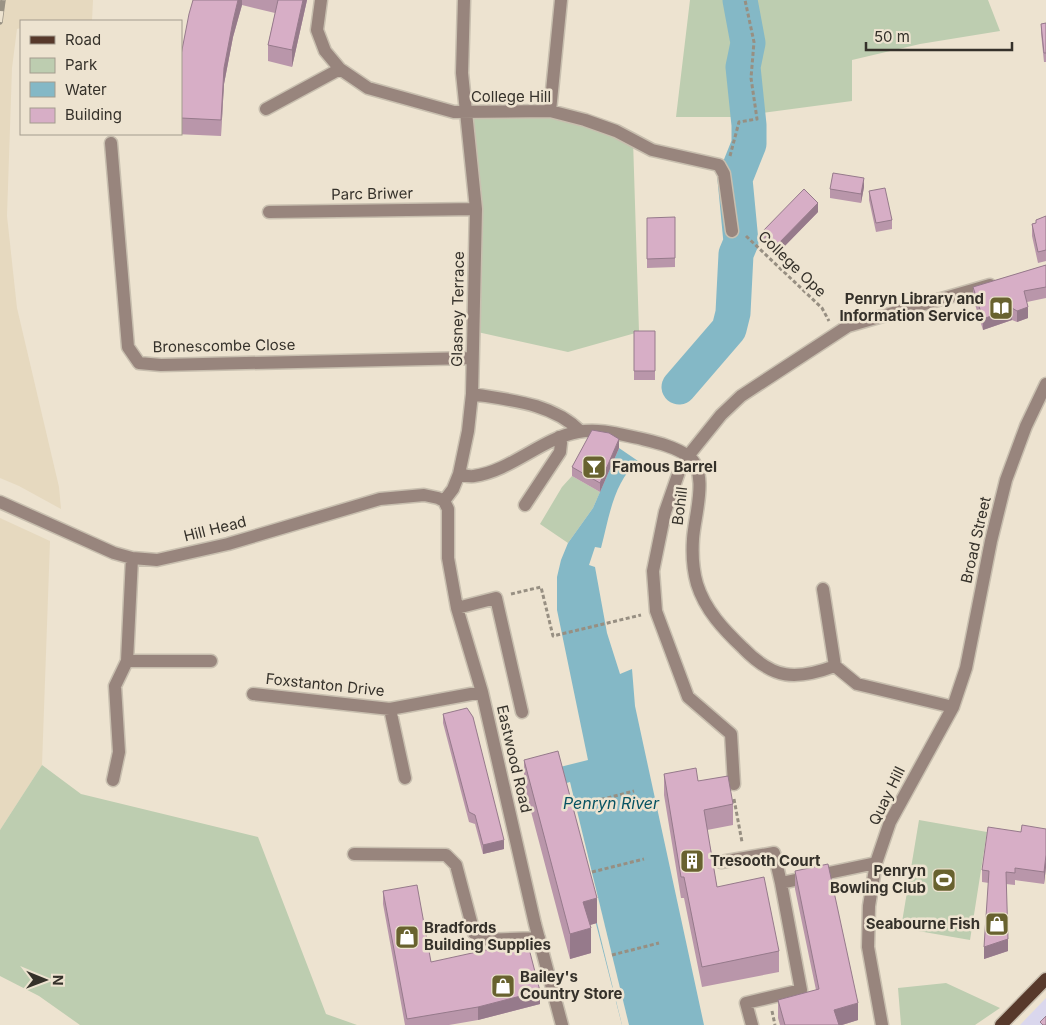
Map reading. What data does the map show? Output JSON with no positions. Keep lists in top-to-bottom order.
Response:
{
  "streets": {
    "street": [
      "College Hill",
      "Parc Briwer",
      "Glasney Terrace",
      "Bronescombe Close",
      "Bohill",
      "Hill Head",
      "Broad Street",
      "Foxstanton Drive",
      "Eastwood Road",
      "Quay Hill"
    ],
    "path": ["College Ope"]
  },
  "crossings": [
    ["College Hill", "Glasney Terrace"],
    ["Parc Briwer", "Glasney Terrace"],
    ["Glasney Terrace", "Bronescombe Close"],
    ["Glasney Terrace", "Hill Head"],
    ["Glasney Terrace", "Eastwood Road"],
    ["Hill Head", "Eastwood Road"],
    ["Broad Street", "Quay Hill"],
    ["Foxstanton Drive", "Eastwood Road"]
  ],
  "water": ["Penryn River"],
  "places": {
    "library": ["Penryn Library and Information Service"],
    "bar": ["Famous Barrel"],
    "building": ["Tresooth Court"],
    "sports": ["Penryn Bowling Club"],
    "shop": ["Seabourne Fish", "Bradfords Building Supplies", "Bailey's Country Store"]
  },
  "legend": [
    "Road",
    "Park",
    "Water",
    "Building"
  ],
  "scale_bar": "50 m",
  "north": "right"
}
